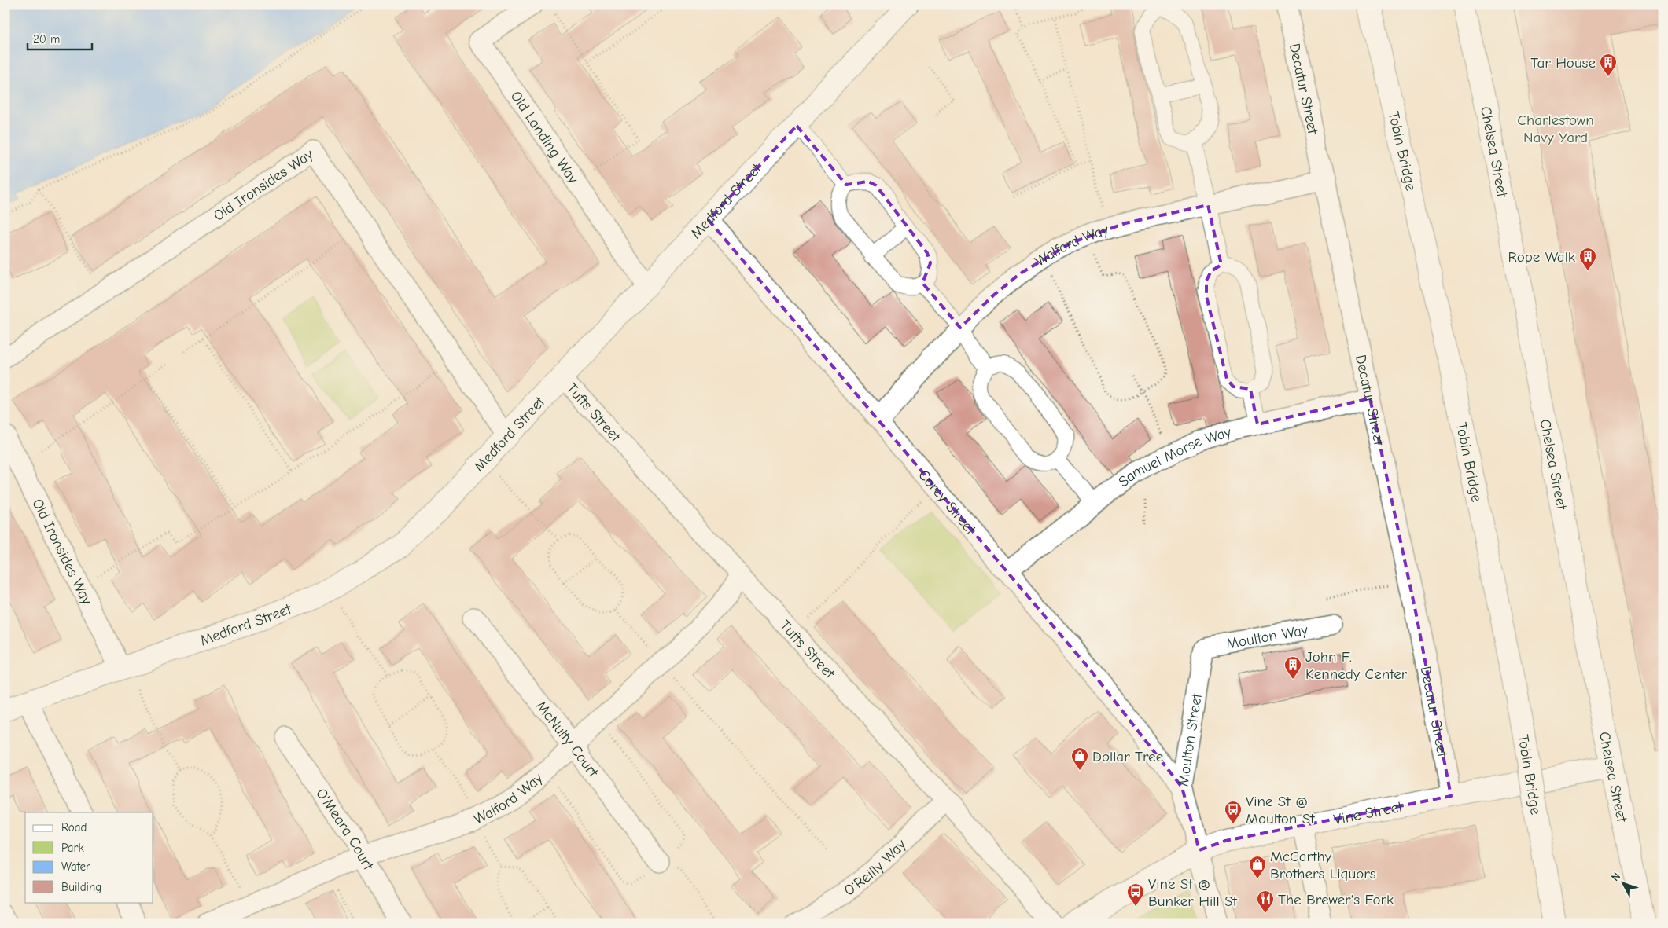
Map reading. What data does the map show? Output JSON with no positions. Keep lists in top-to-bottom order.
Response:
{
  "streets": {
    "main road": [
      "Tobin Bridge",
      "Chelsea Street",
      "Medford Street",
      "Vine Street"
    ],
    "street": [
      "Decatur Street",
      "Old Landing Way",
      "Old Ironsides Way",
      "Walford Way",
      "Tufts Street",
      "Samuel Morse Way",
      "Corey Street",
      "Moulton Way",
      "McNulty Court",
      "Moulton Street",
      "O'Meara Court",
      "O'Reilly Way"
    ]
  },
  "crossings": [
    ["Decatur Street", "Walford Way"],
    ["Decatur Street", "Samuel Morse Way"],
    ["Decatur Street", "Vine Street"],
    ["Old Landing Way", "Medford Street"],
    ["Chelsea Street", "Vine Street"],
    ["Old Ironsides Way", "Medford Street"],
    ["Medford Street", "Tufts Street"],
    ["Medford Street", "Corey Street"],
    ["Walford Way", "Tufts Street"],
    ["Walford Way", "Corey Street"],
    ["Walford Way", "McNulty Court"],
    ["Walford Way", "O'Meara Court"],
    ["Tufts Street", "O'Reilly Way"],
    ["Samuel Morse Way", "Corey Street"],
    ["Corey Street", "Moulton Street"],
    ["Moulton Way", "Moulton Street"],
    ["Moulton Street", "Vine Street"]
  ],
  "parks": ["Charlestown Navy Yard"],
  "places": {
    "building": ["Tar House", "Rope Walk", "John F. Kennedy Center"],
    "shop": ["Dollar Tree", "McCarthy Brothers Liquors"],
    "bus stop": ["Vine St @ Moulton St", "Vine St @ Bunker Hill St"],
    "restaurant": ["The Brewer's Fork"]
  },
  "legend": [
    "Road",
    "Park",
    "Water",
    "Building"
  ],
  "scale_bar": "20 m",
  "north": "top left"
}
